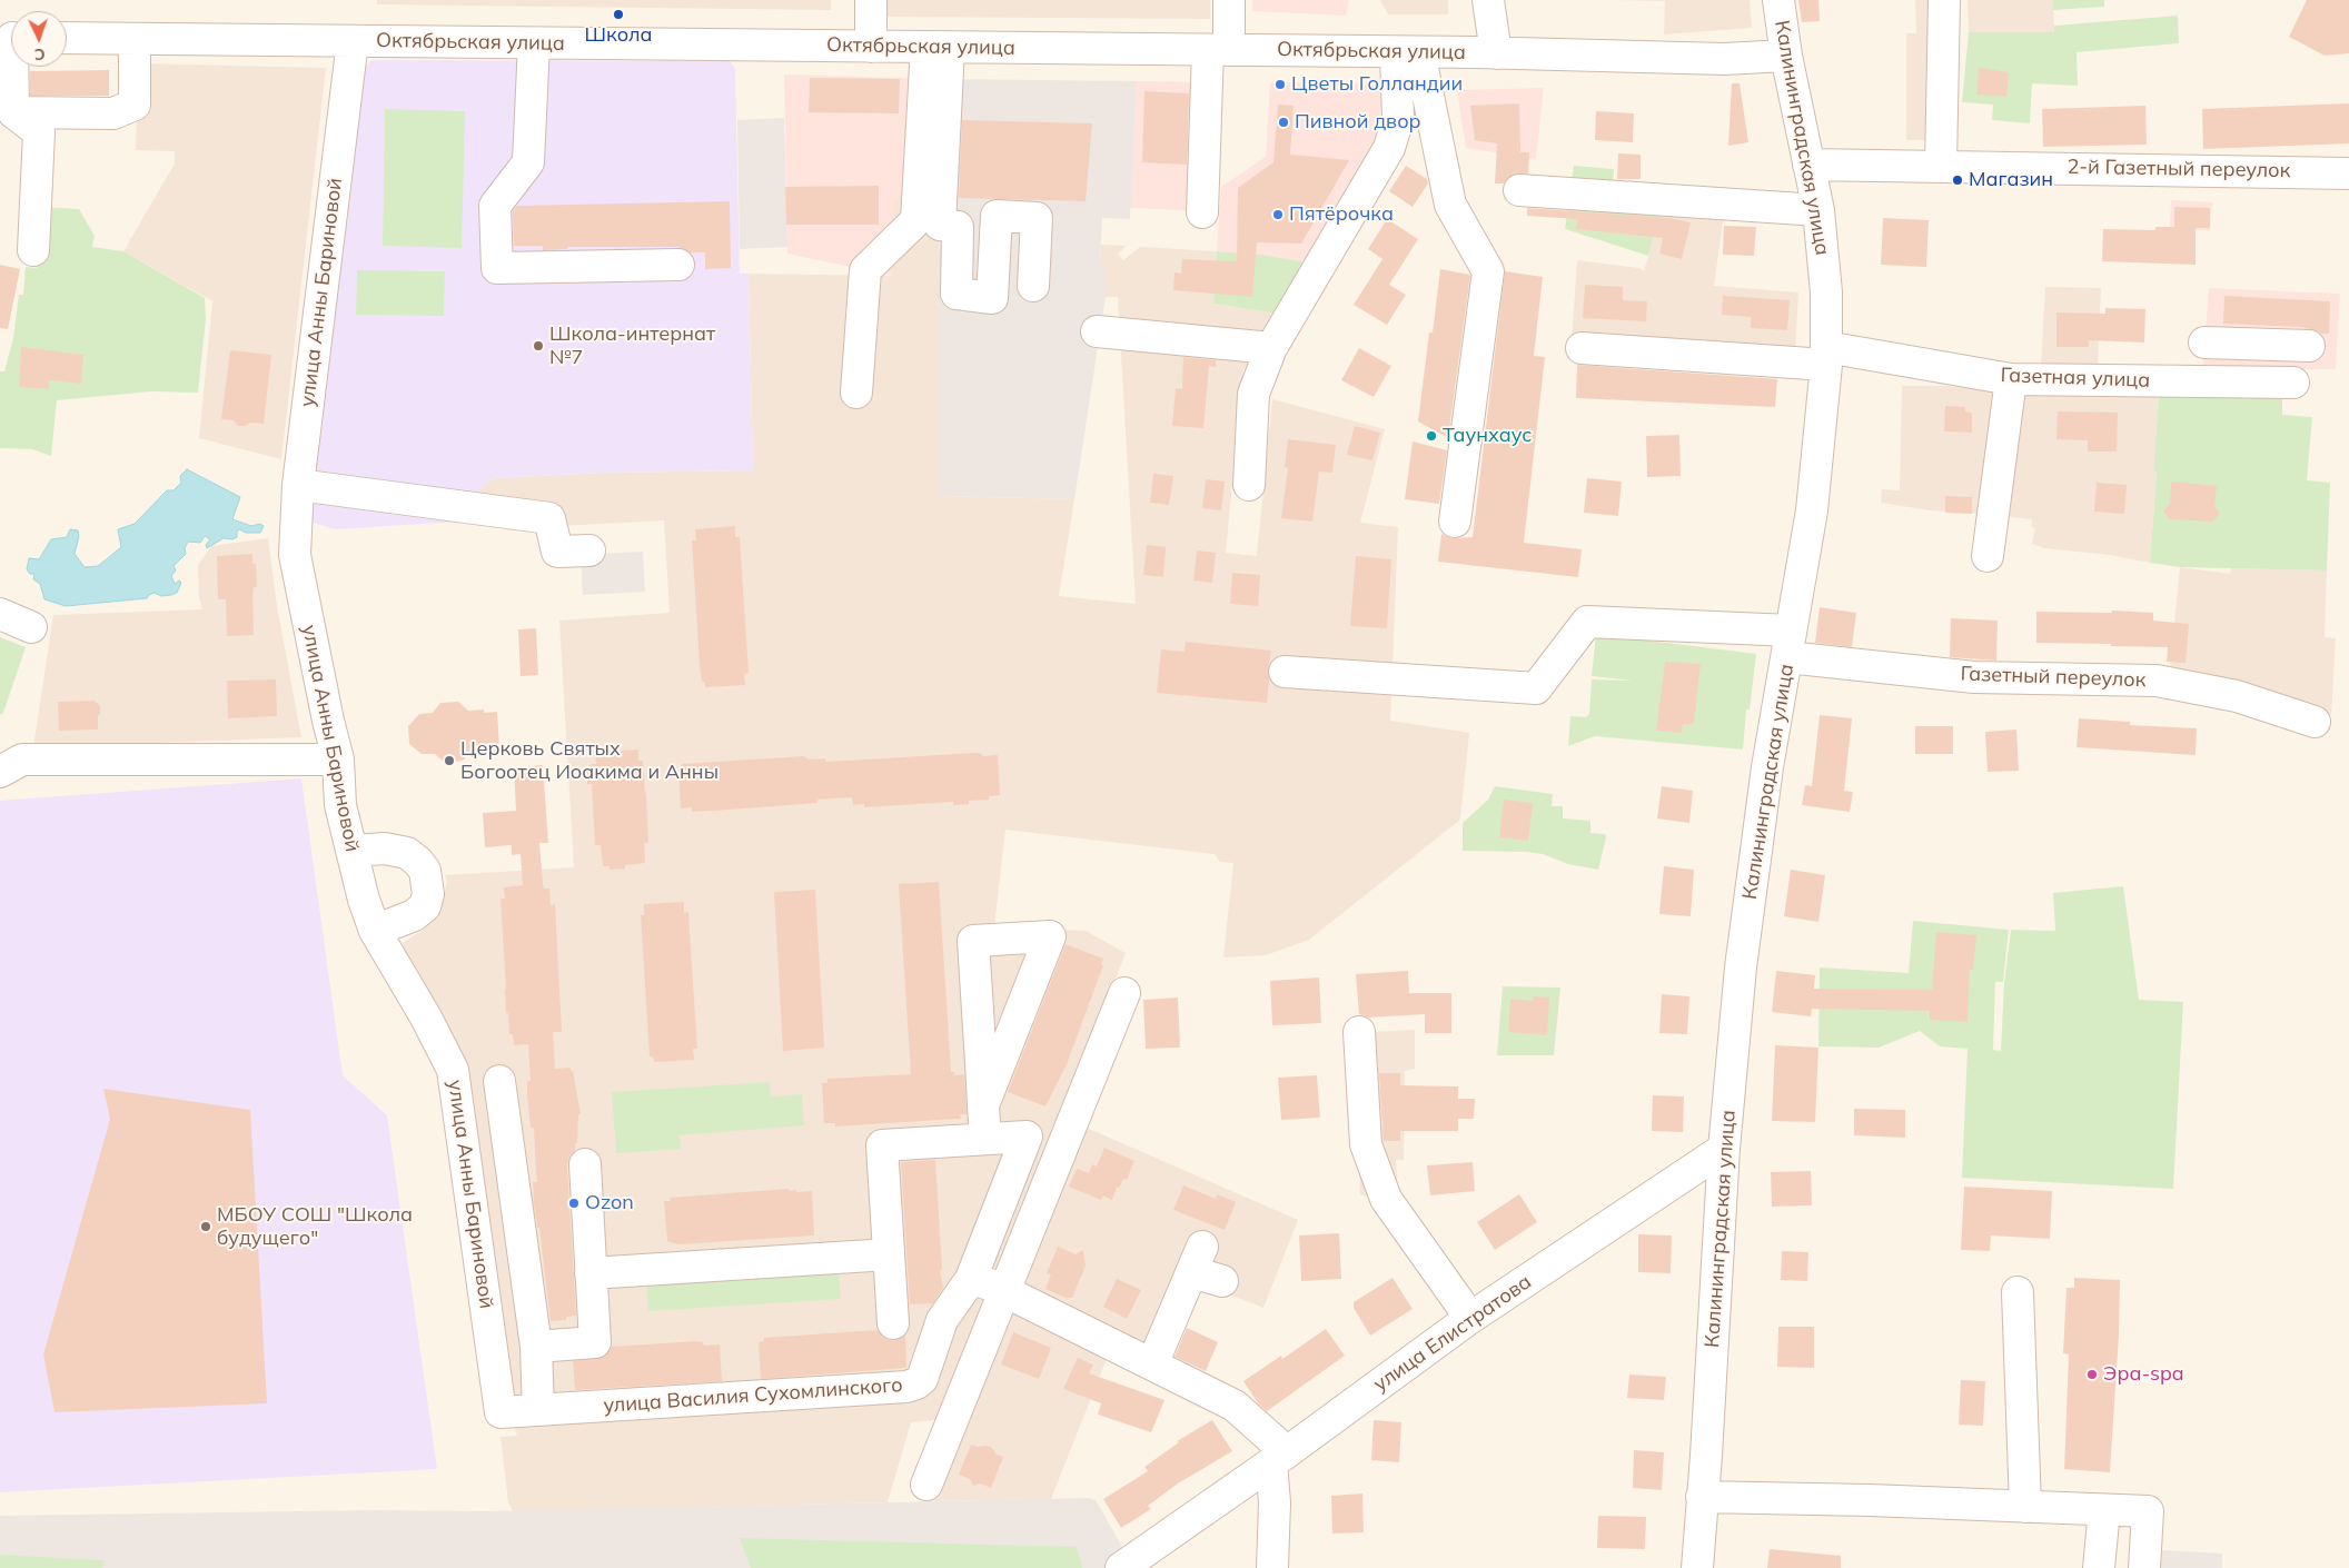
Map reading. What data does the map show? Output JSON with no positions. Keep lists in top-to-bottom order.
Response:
{
  "streets": {
    "street": [
      "Октябрьская улица",
      "Калининградская улица",
      "2-й Газетный переулок",
      "улица Анны Бариновой",
      "Газетная улица",
      "Газетный переулок",
      "улица Елистратова",
      "улица Василия Сухомлинского"
    ]
  },
  "crossings": [
    ["Октябрьская улица", "Калининградская улица"],
    ["Октябрьская улица", "улица Анны Бариновой"],
    ["Калининградская улица", "2-й Газетный переулок"],
    ["Калининградская улица", "Газетная улица"],
    ["Калининградская улица", "Газетный переулок"],
    ["Калининградская улица", "улица Елистратова"],
    ["улица Анны Бариновой", "улица Василия Сухомлинского"]
  ],
  "places": [
    "Школа",
    "Цветы Голландии",
    "Пивной двор",
    "Магазин",
    "Пятёрочка",
    "Школа-интернат №7",
    "Таунхаус",
    "Церковь Святых Богоотец Иоакима и Анны",
    "Ozon",
    "МБОУ СОШ \"Школа будущего\"",
    "Эра-spa"
  ],
  "north": "bottom"
}
